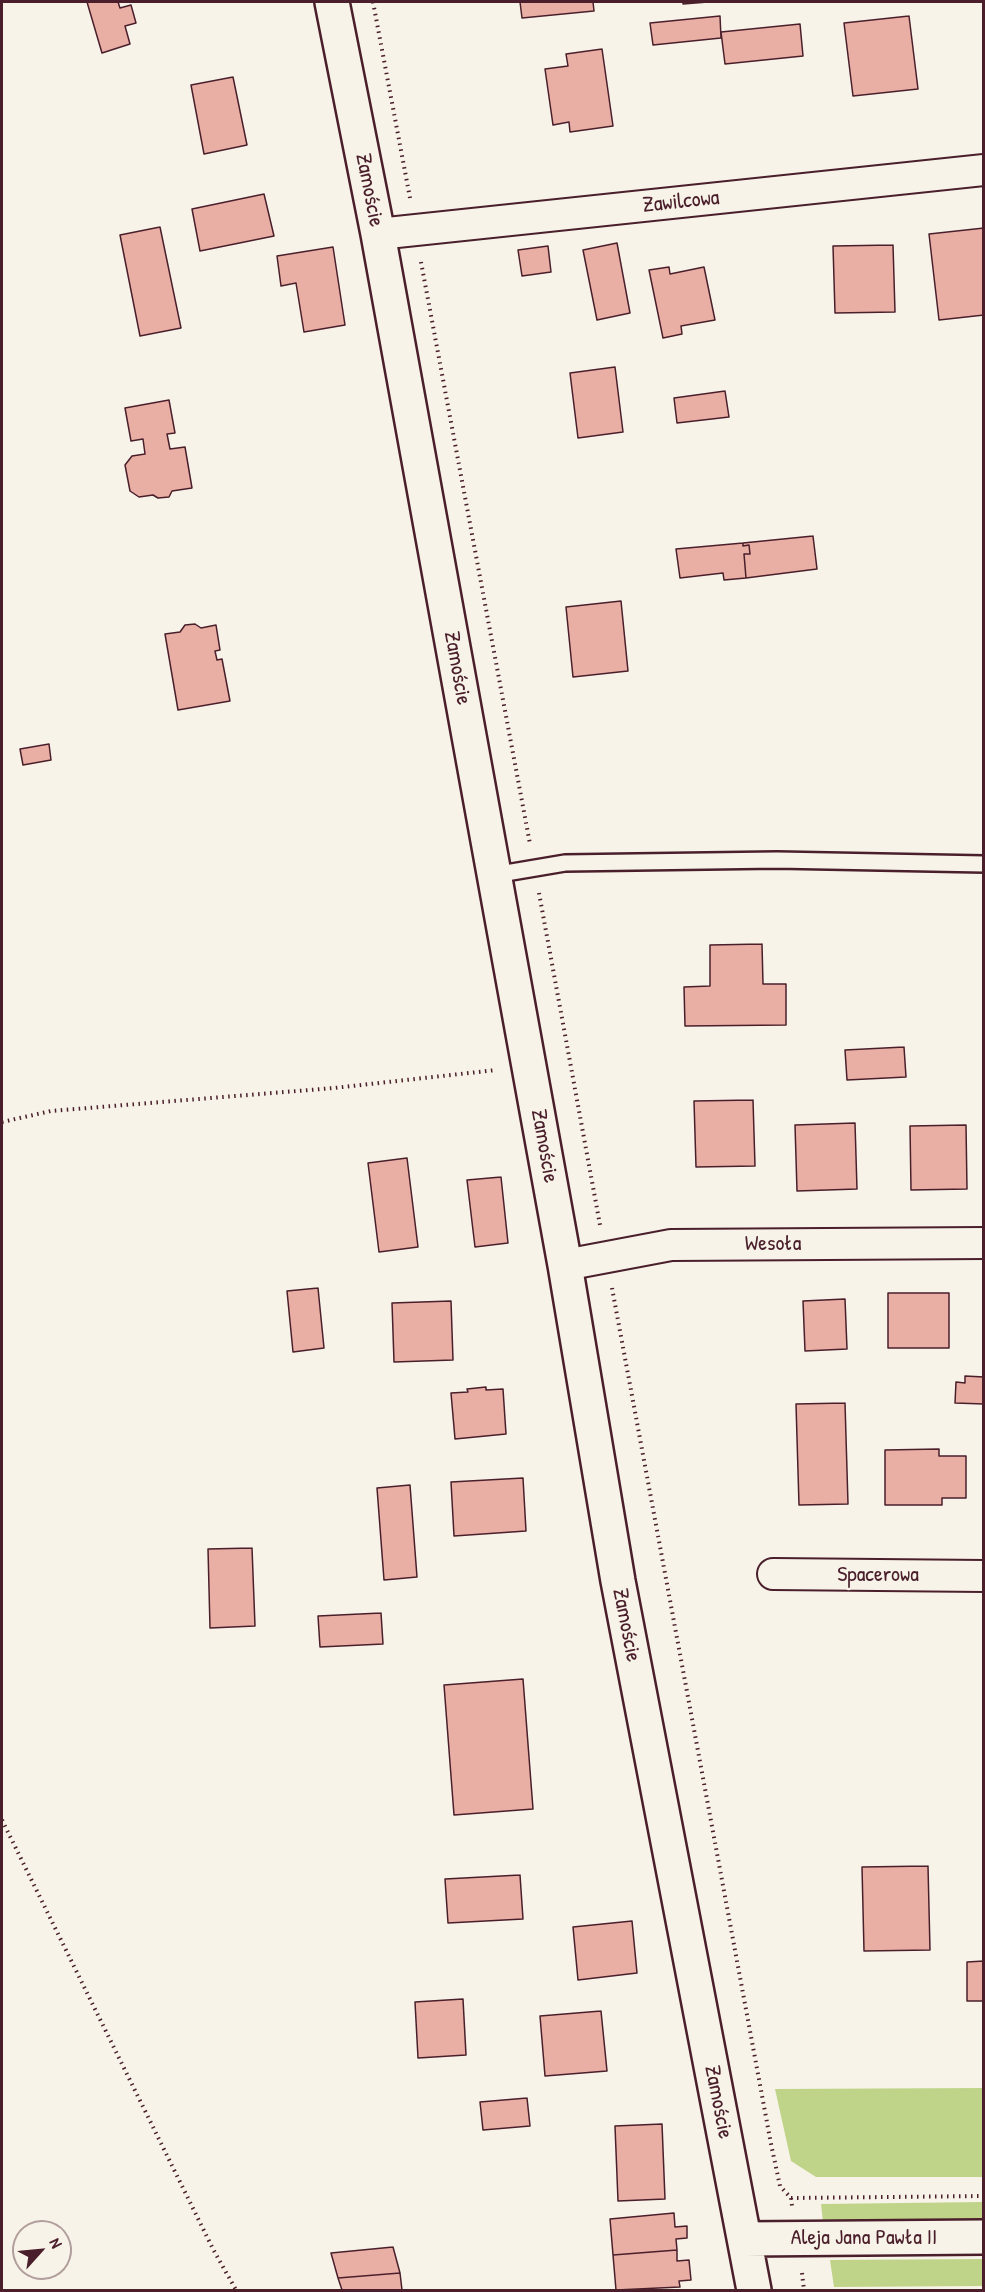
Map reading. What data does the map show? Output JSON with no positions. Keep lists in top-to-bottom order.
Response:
{
  "streets": {
    "street": [
      "Zamoście",
      "Zawilcowa",
      "Wesoła",
      "Spacerowa",
      "Aleja Jana Pawła II"
    ]
  },
  "crossings": [
    ["Zamoście", "Zawilcowa"],
    ["Zamoście", "Wesoła"],
    ["Zamoście", "Aleja Jana Pawła II"]
  ],
  "north": "top right"
}
